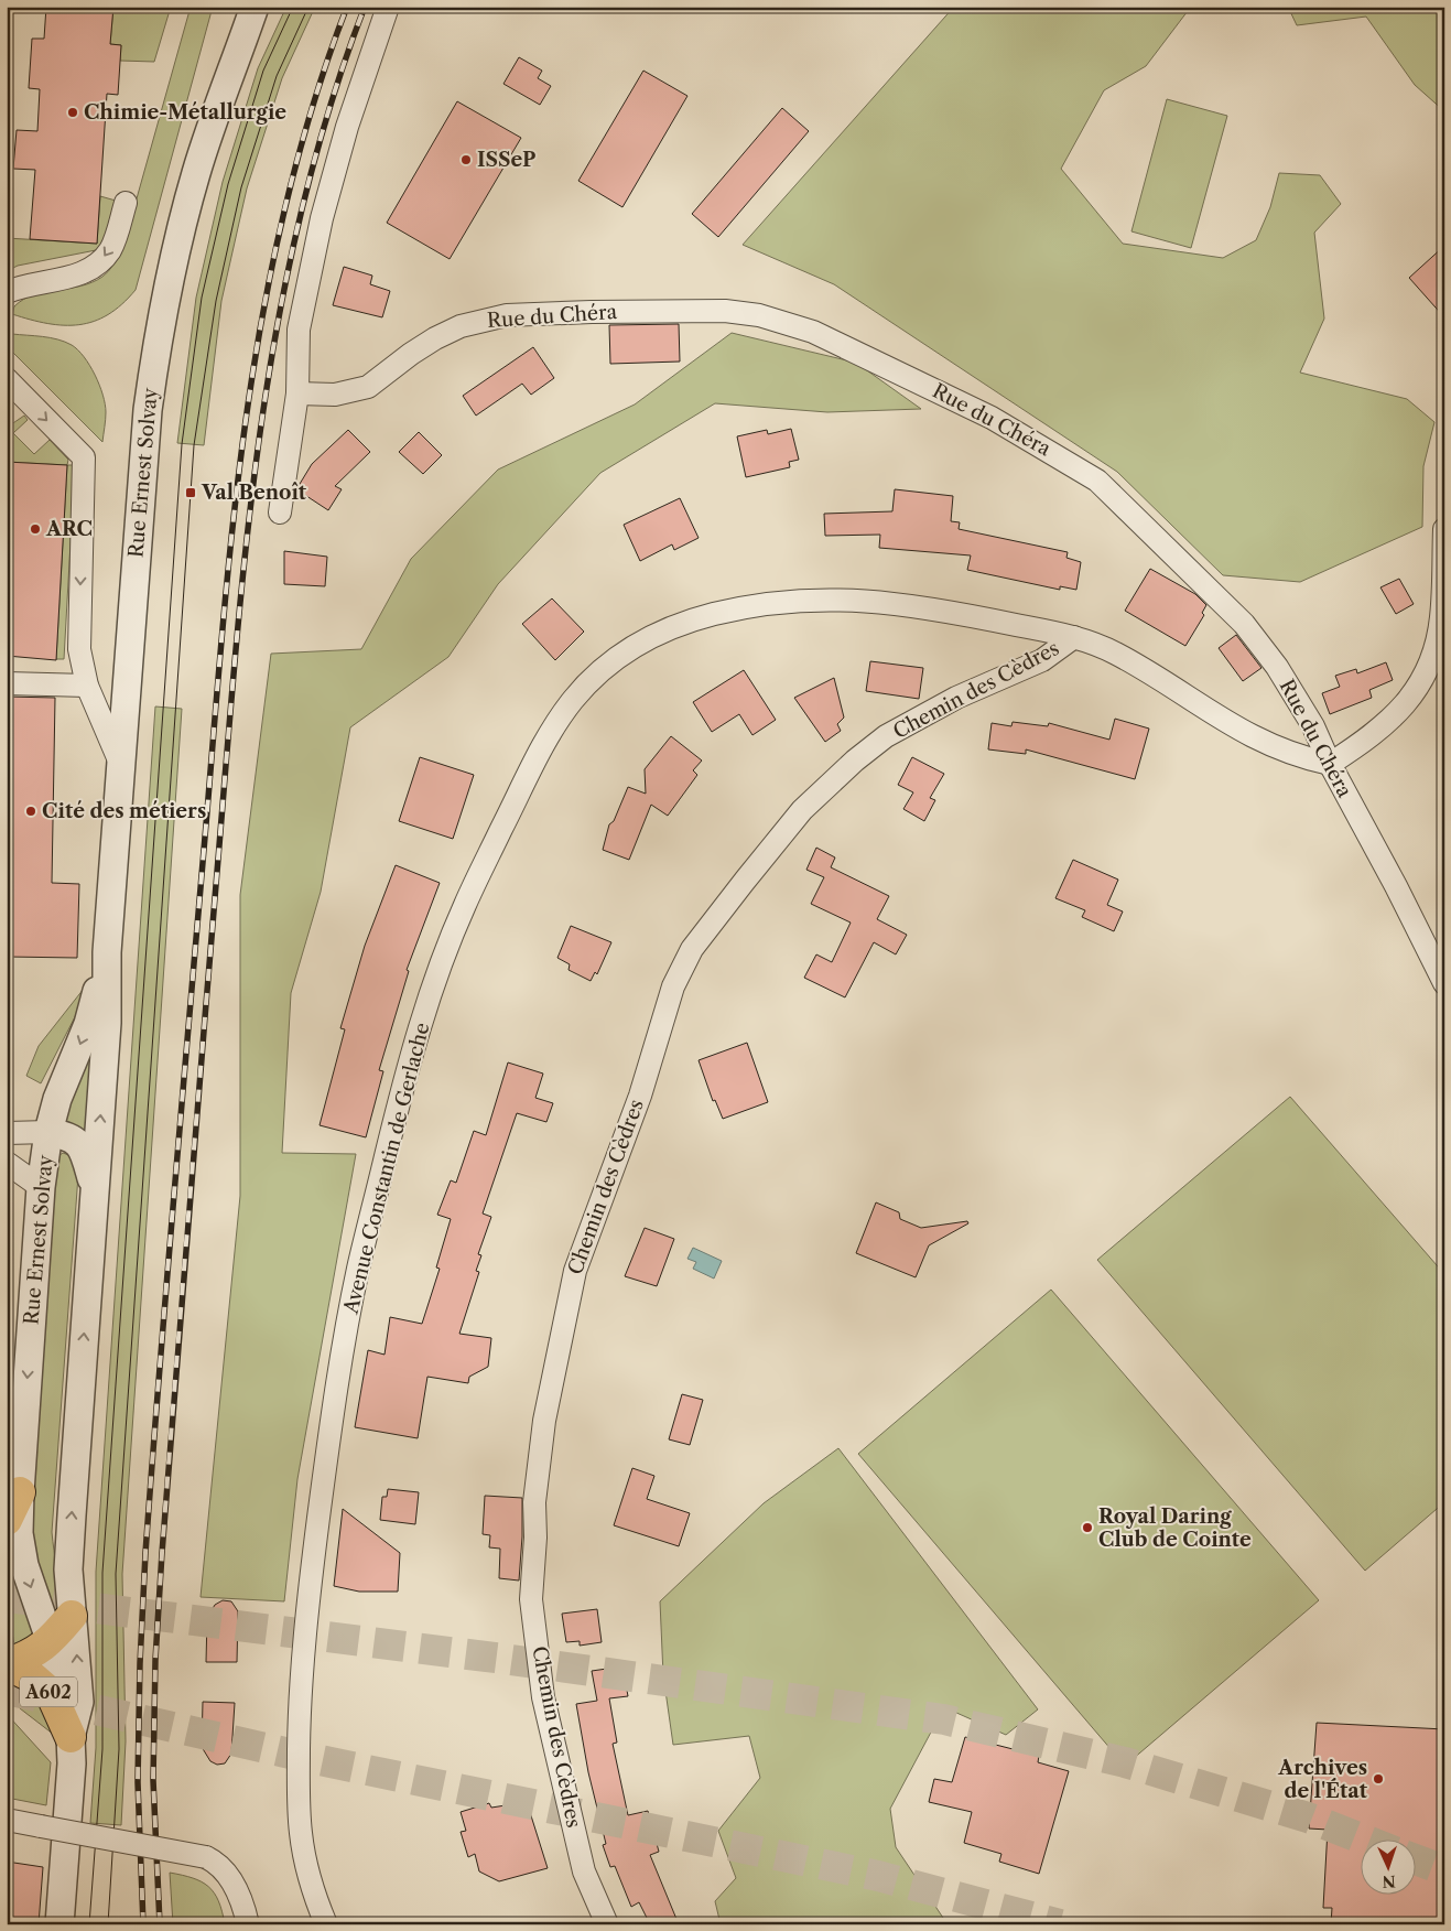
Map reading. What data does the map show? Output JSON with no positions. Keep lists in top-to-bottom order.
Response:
{
  "streets": {
    "highway": ["A602"],
    "street": [
      "Rue du Chéra",
      "Rue Ernest Solvay",
      "Chemin des Cèdres",
      "Avenue Constantin de Gerlache"
    ]
  },
  "crossings": [
    ["Rue du Chéra", "Avenue Constantin de Gerlache"],
    ["Rue Ernest Solvay", "A602"],
    ["Chemin des Cèdres", "Avenue Constantin de Gerlache"]
  ],
  "places": {
    "other": [
      "Chimie-Métallurgie",
      "ISSeP",
      "ARC",
      "Cité des métiers",
      "Royal Daring Club de Cointe",
      "Archives de l'État"
    ],
    "transit": ["Val Benoît"]
  },
  "north": "bottom"
}
